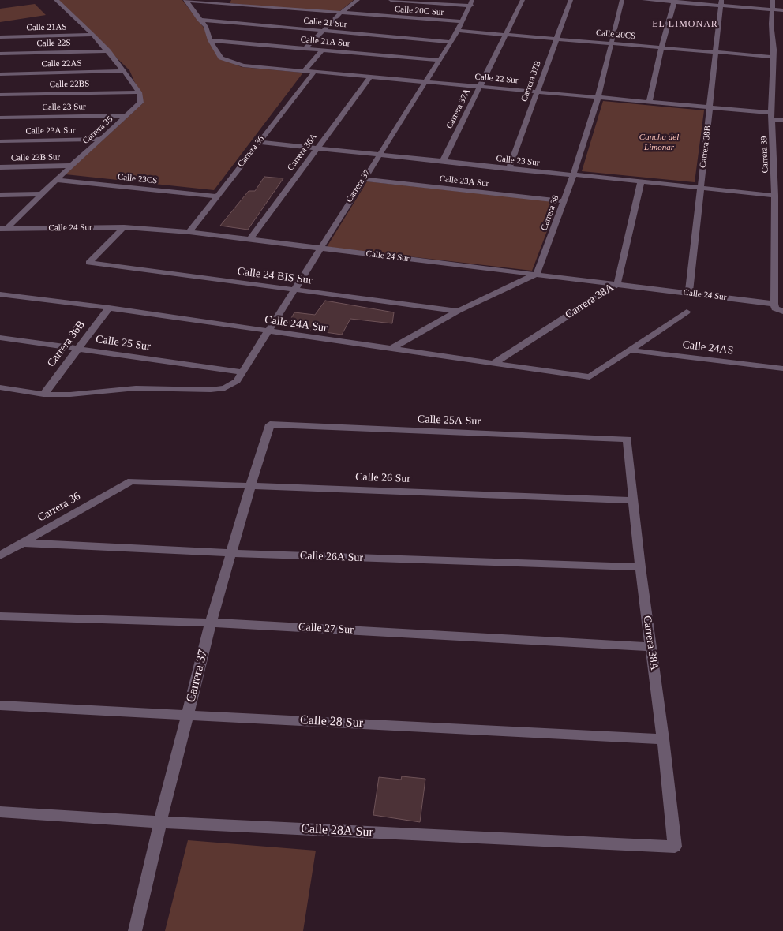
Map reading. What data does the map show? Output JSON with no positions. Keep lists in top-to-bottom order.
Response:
{
  "streets": {
    "street": [
      "Calle 20C Sur",
      "Calle 21 Sur",
      "Calle 21AS",
      "Calle 20CS",
      "Calle 21A Sur",
      "Calle 22S",
      "Calle 22AS",
      "Calle 22 Sur",
      "Carrera 37B",
      "Calle 22BS",
      "Calle 23 Sur",
      "Carrera 37A",
      "Carrera 35",
      "Calle 23A Sur",
      "Carrera 38B",
      "Carrera 36",
      "Carrera 36A",
      "Carrera 39",
      "Calle 23B Sur",
      "Calle 23CS",
      "Carrera 37",
      "Carrera 38",
      "Calle 24 Sur",
      "Calle 24 BIS Sur",
      "Carrera 38A",
      "Calle 24A Sur",
      "Calle 25 Sur",
      "Carrera 36B",
      "Calle 24AS",
      "Calle 25A Sur",
      "Calle 26 Sur",
      "Calle 26A Sur",
      "Calle 27 Sur",
      "Calle 28 Sur",
      "Calle 28A Sur"
    ]
  },
  "crossings": [
    ["Calle 20C Sur", "Carrera 37"],
    ["Calle 21 Sur", "Carrera 37"],
    ["Calle 20CS", "Carrera 37B"],
    ["Calle 20CS", "Carrera 37A"],
    ["Calle 20CS", "Carrera 38B"],
    ["Calle 20CS", "Carrera 39"],
    ["Calle 20CS", "Carrera 37"],
    ["Calle 20CS", "Carrera 38"],
    ["Calle 21A Sur", "Calle 22 Sur"],
    ["Calle 21A Sur", "Carrera 37"],
    ["Calle 22 Sur", "Carrera 37B"],
    ["Calle 22 Sur", "Carrera 37A"],
    ["Calle 22 Sur", "Carrera 38B"],
    ["Calle 22 Sur", "Carrera 36"],
    ["Calle 22 Sur", "Carrera 36A"],
    ["Calle 22 Sur", "Carrera 39"],
    ["Calle 22 Sur", "Carrera 37"],
    ["Calle 22 Sur", "Carrera 38"],
    ["Carrera 37B", "Calle 23 Sur"],
    ["Calle 22BS", "Carrera 35"],
    ["Calle 23 Sur", "Carrera 37A"],
    ["Calle 23 Sur", "Carrera 35"],
    ["Calle 23 Sur", "Carrera 38B"],
    ["Calle 23 Sur", "Carrera 36"],
    ["Calle 23 Sur", "Carrera 36A"],
    ["Calle 23 Sur", "Carrera 39"],
    ["Calle 23 Sur", "Carrera 37"],
    ["Calle 23 Sur", "Carrera 38"],
    ["Calle 23 Sur", "Carrera 38A"],
    ["Carrera 35", "Calle 23A Sur"],
    ["Carrera 35", "Calle 23B Sur"],
    ["Carrera 35", "Calle 23CS"],
    ["Carrera 35", "Calle 24 Sur"],
    ["Calle 23A Sur", "Carrera 37"],
    ["Calle 23A Sur", "Carrera 38"],
    ["Carrera 38B", "Calle 24 Sur"],
    ["Carrera 36", "Calle 23CS"],
    ["Carrera 36", "Calle 24 Sur"],
    ["Carrera 36", "Calle 26 Sur"],
    ["Carrera 36", "Calle 26A Sur"],
    ["Carrera 36A", "Calle 24 Sur"],
    ["Carrera 39", "Calle 24 Sur"],
    ["Carrera 37", "Calle 24 Sur"],
    ["Carrera 37", "Calle 24 BIS Sur"],
    ["Carrera 37", "Calle 24A Sur"],
    ["Carrera 37", "Calle 25 Sur"],
    ["Carrera 37", "Carrera 36B"],
    ["Carrera 37", "Calle 25A Sur"],
    ["Carrera 37", "Calle 26 Sur"],
    ["Carrera 37", "Calle 26A Sur"],
    ["Carrera 37", "Calle 27 Sur"],
    ["Carrera 37", "Calle 28 Sur"],
    ["Carrera 37", "Calle 28A Sur"],
    ["Carrera 38", "Calle 24 Sur"],
    ["Calle 24 Sur", "Calle 24 BIS Sur"],
    ["Calle 24 Sur", "Carrera 38A"],
    ["Carrera 38A", "Calle 24A Sur"],
    ["Carrera 38A", "Calle 25A Sur"],
    ["Carrera 38A", "Calle 26 Sur"],
    ["Carrera 38A", "Calle 26A Sur"],
    ["Carrera 38A", "Calle 27 Sur"],
    ["Carrera 38A", "Calle 28 Sur"],
    ["Carrera 38A", "Calle 28A Sur"],
    ["Calle 24A Sur", "Carrera 36B"],
    ["Calle 24A Sur", "Calle 24AS"],
    ["Calle 25 Sur", "Carrera 36B"]
  ],
  "districts": ["EL LIMONAR"],
  "parks": ["Cancha del Limonar"]
}
